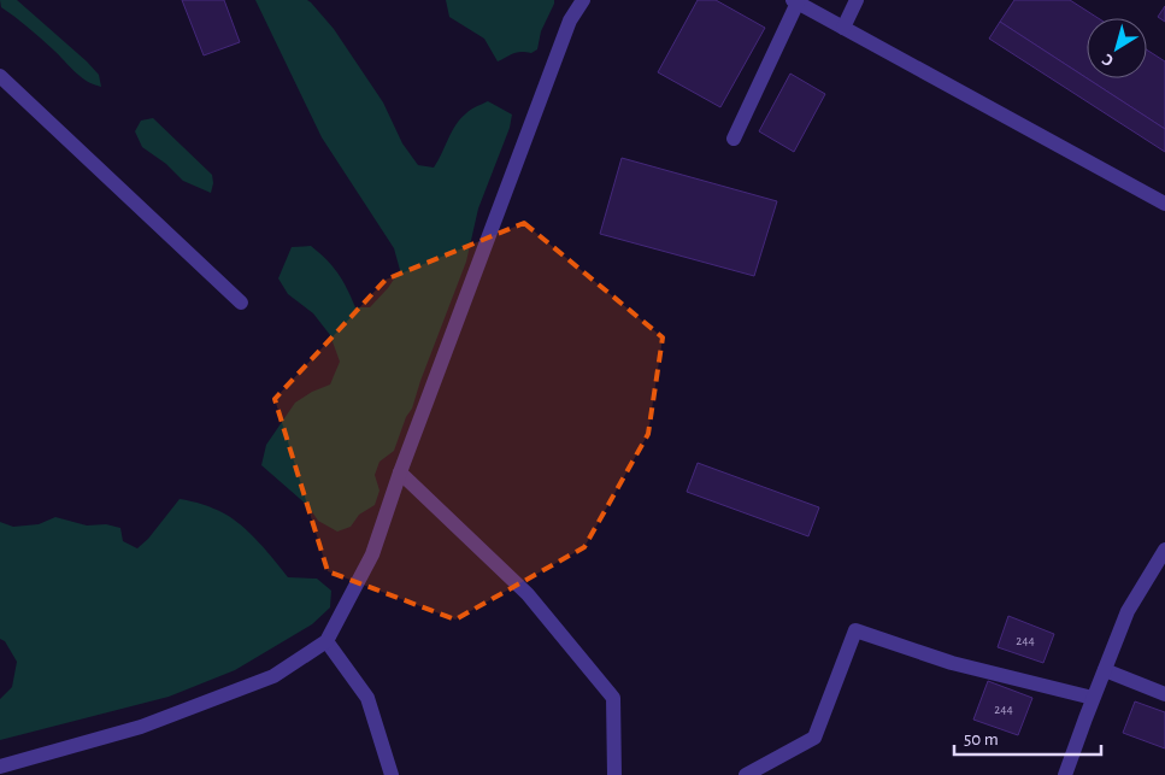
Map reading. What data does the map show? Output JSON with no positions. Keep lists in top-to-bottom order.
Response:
{
  "house_numbers": ["244", "244"],
  "scale_bar": "50 m",
  "north": "bottom left"
}
